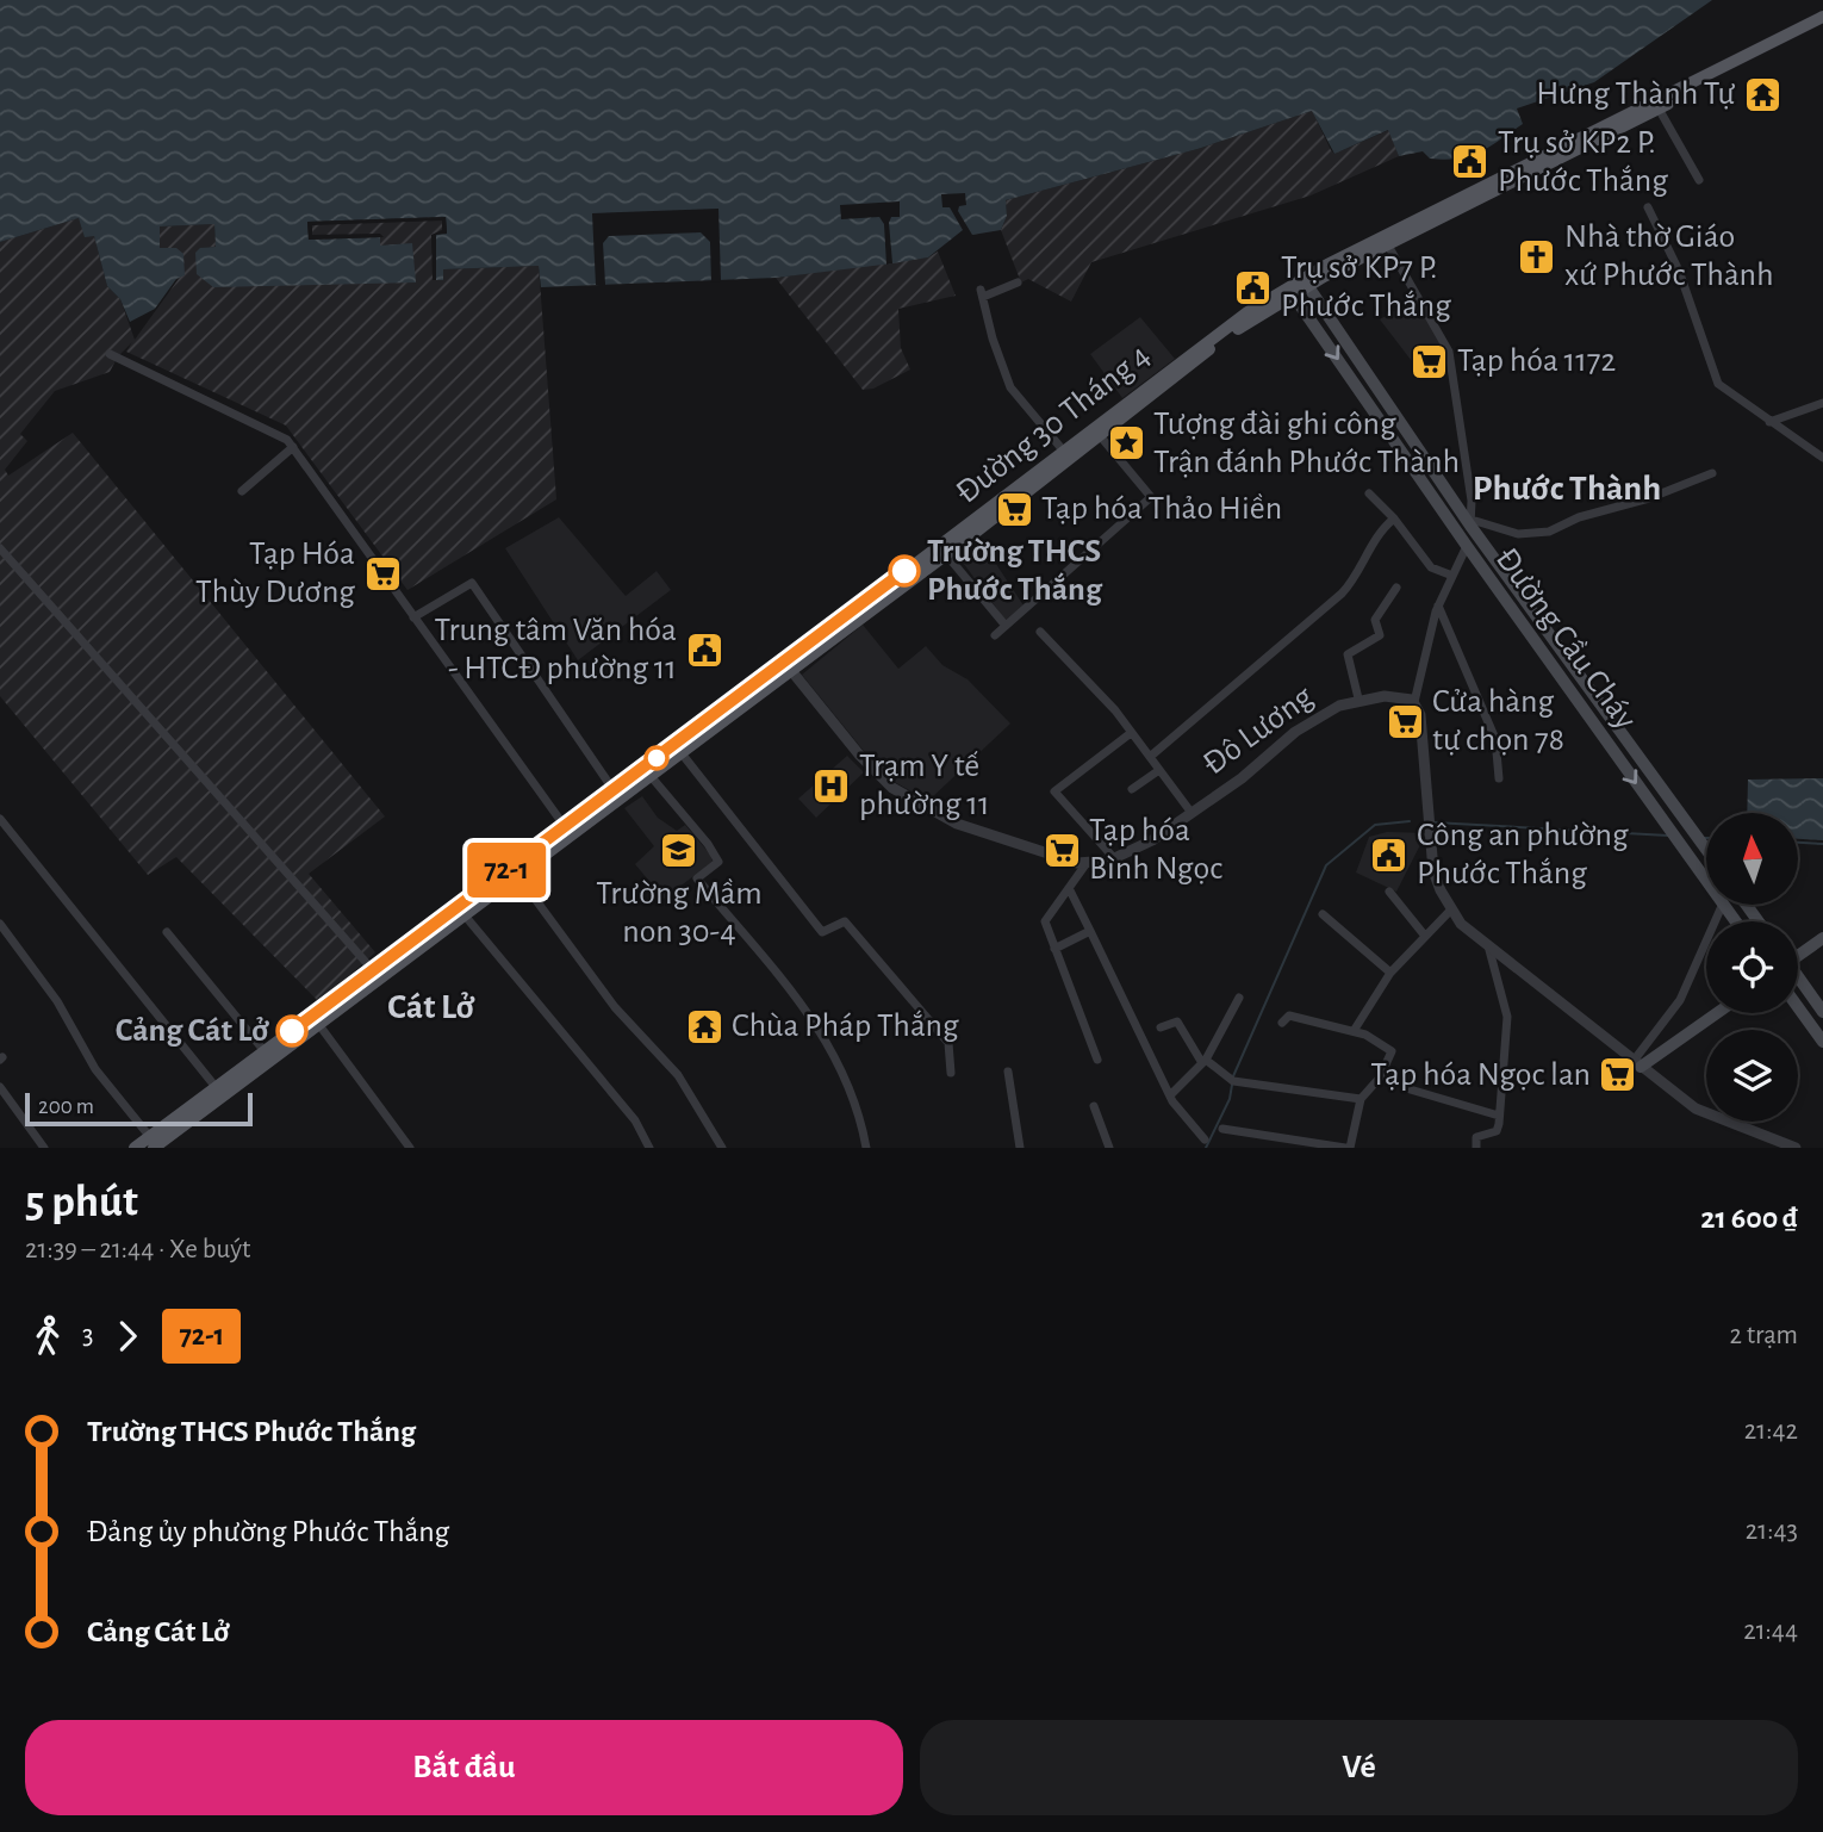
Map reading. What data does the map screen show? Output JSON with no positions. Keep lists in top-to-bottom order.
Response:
{
  "streets": {
    "main road": ["Đường 30 Tháng 4", "Đường Cầu Cháy"],
    "street": ["Đô Lương"]
  },
  "crossings": [
    ["Đường 30 Tháng 4", "Đường Cầu Cháy"],
    ["Đường 30 Tháng 4", "Đô Lương"]
  ],
  "districts": ["Phước Thành", "Cát Lở"],
  "places": {
    "temple": ["Hưng Thành Tự", "Chùa Pháp Thắng"],
    "public building": [
      "Trụ sở KP2 P. Phước Thắng",
      "Trụ sở KP7 P. Phước Thắng",
      "Trung tâm Văn hóa - HTCĐ phường 11",
      "Công an phường Phước Thắng"
    ],
    "church": ["Nhà thờ Giáo xứ Phước Thành"],
    "supermarket": [
      "Tạp hóa 1172",
      "Tạp hóa Thảo Hiền",
      "Tạp Hóa Thùy Dương",
      "Cửa hàng tự chọn 78",
      "Tạp hóa Bình Ngọc",
      "Tạp hóa Ngọc lan"
    ],
    "place": ["Tượng đài ghi công Trận đánh Phước Thành"],
    "other": ["Trường THCS Phước Thắng", "Cảng Cát Lở"],
    "hospital": ["Trạm Y tế phường 11"],
    "school or university": ["Trường Mầm non 30-4"]
  },
  "lines": ["bus line 72-1"],
  "scale_bar": "200 m",
  "north": "top",
  "page": {
    "on_map": "72-1",
    "scale": "200 m",
    "heading": ["5 phút", "21:39 – 21:44 · Xe buýt", "21 600 ₫"],
    "legs": ["3", "72-1", "2 trạm"],
    "list": [
      {
        "name": "Trường THCS Phước Thắng",
        "value": "21:42"
      },
      {
        "name": "Đảng ủy phường Phước Thắng",
        "value": "21:43"
      },
      {
        "name": "Cảng Cát Lở",
        "value": "21:44"
      }
    ],
    "buttons": ["Bắt đầu", "Vé"]
  }
}
